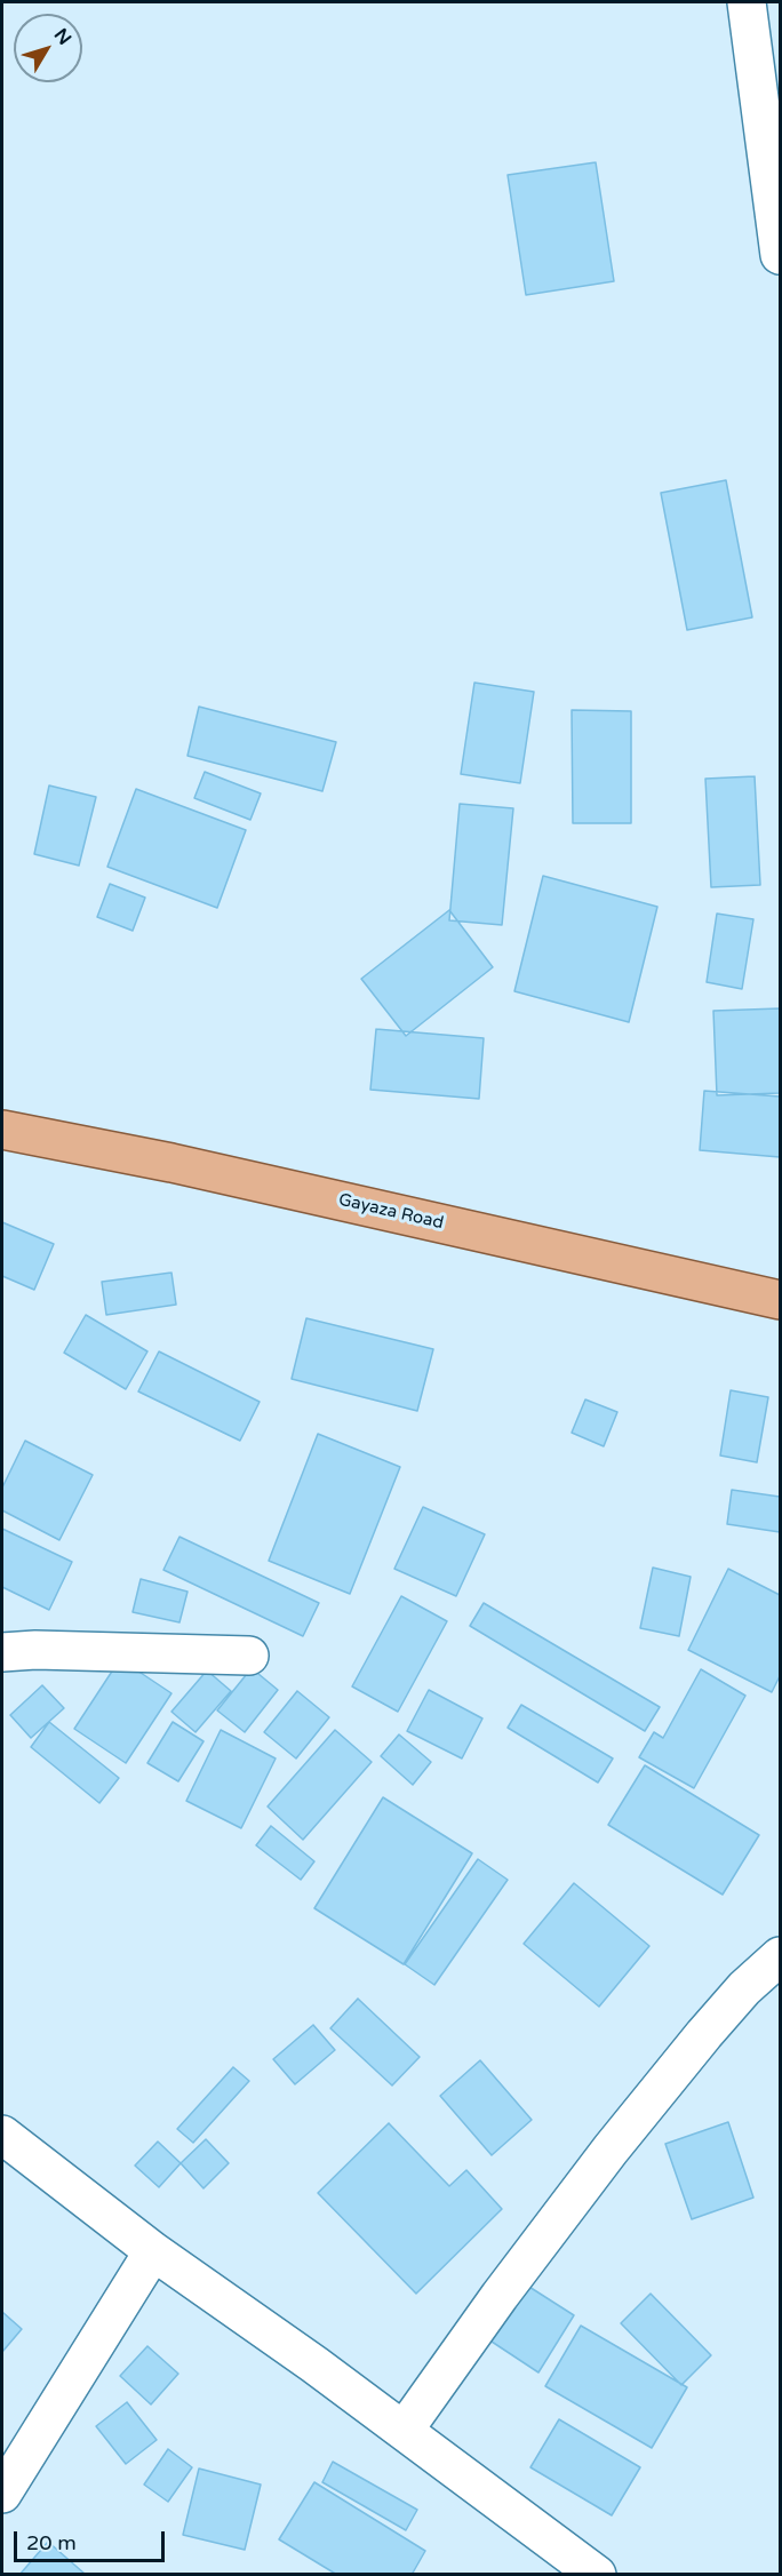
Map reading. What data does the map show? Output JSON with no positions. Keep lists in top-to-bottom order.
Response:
{
  "streets": {
    "main road": ["Gayaza Road"]
  },
  "scale_bar": "20 m",
  "north": "top right"
}
